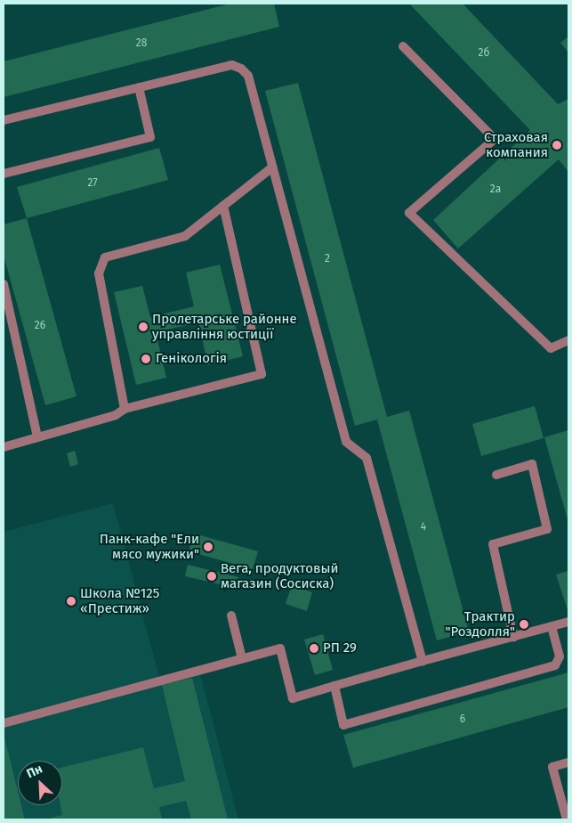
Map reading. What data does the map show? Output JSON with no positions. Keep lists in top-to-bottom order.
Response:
{
  "places": [
    "Страховая компания",
    "Пролетарське районне управління юстиції",
    "Генікологія",
    "Панк-кафе \"Ели мясо мужики\"",
    "Вега, продуктовый магазин (Сосиска)",
    "Школа №125 «Престиж»",
    "Трактир \"Роздолля\"",
    "РП 29"
  ],
  "house_numbers": [
    "28",
    "2б",
    "27",
    "2а",
    "2",
    "26",
    "4",
    "6"
  ],
  "north": "top left"
}
